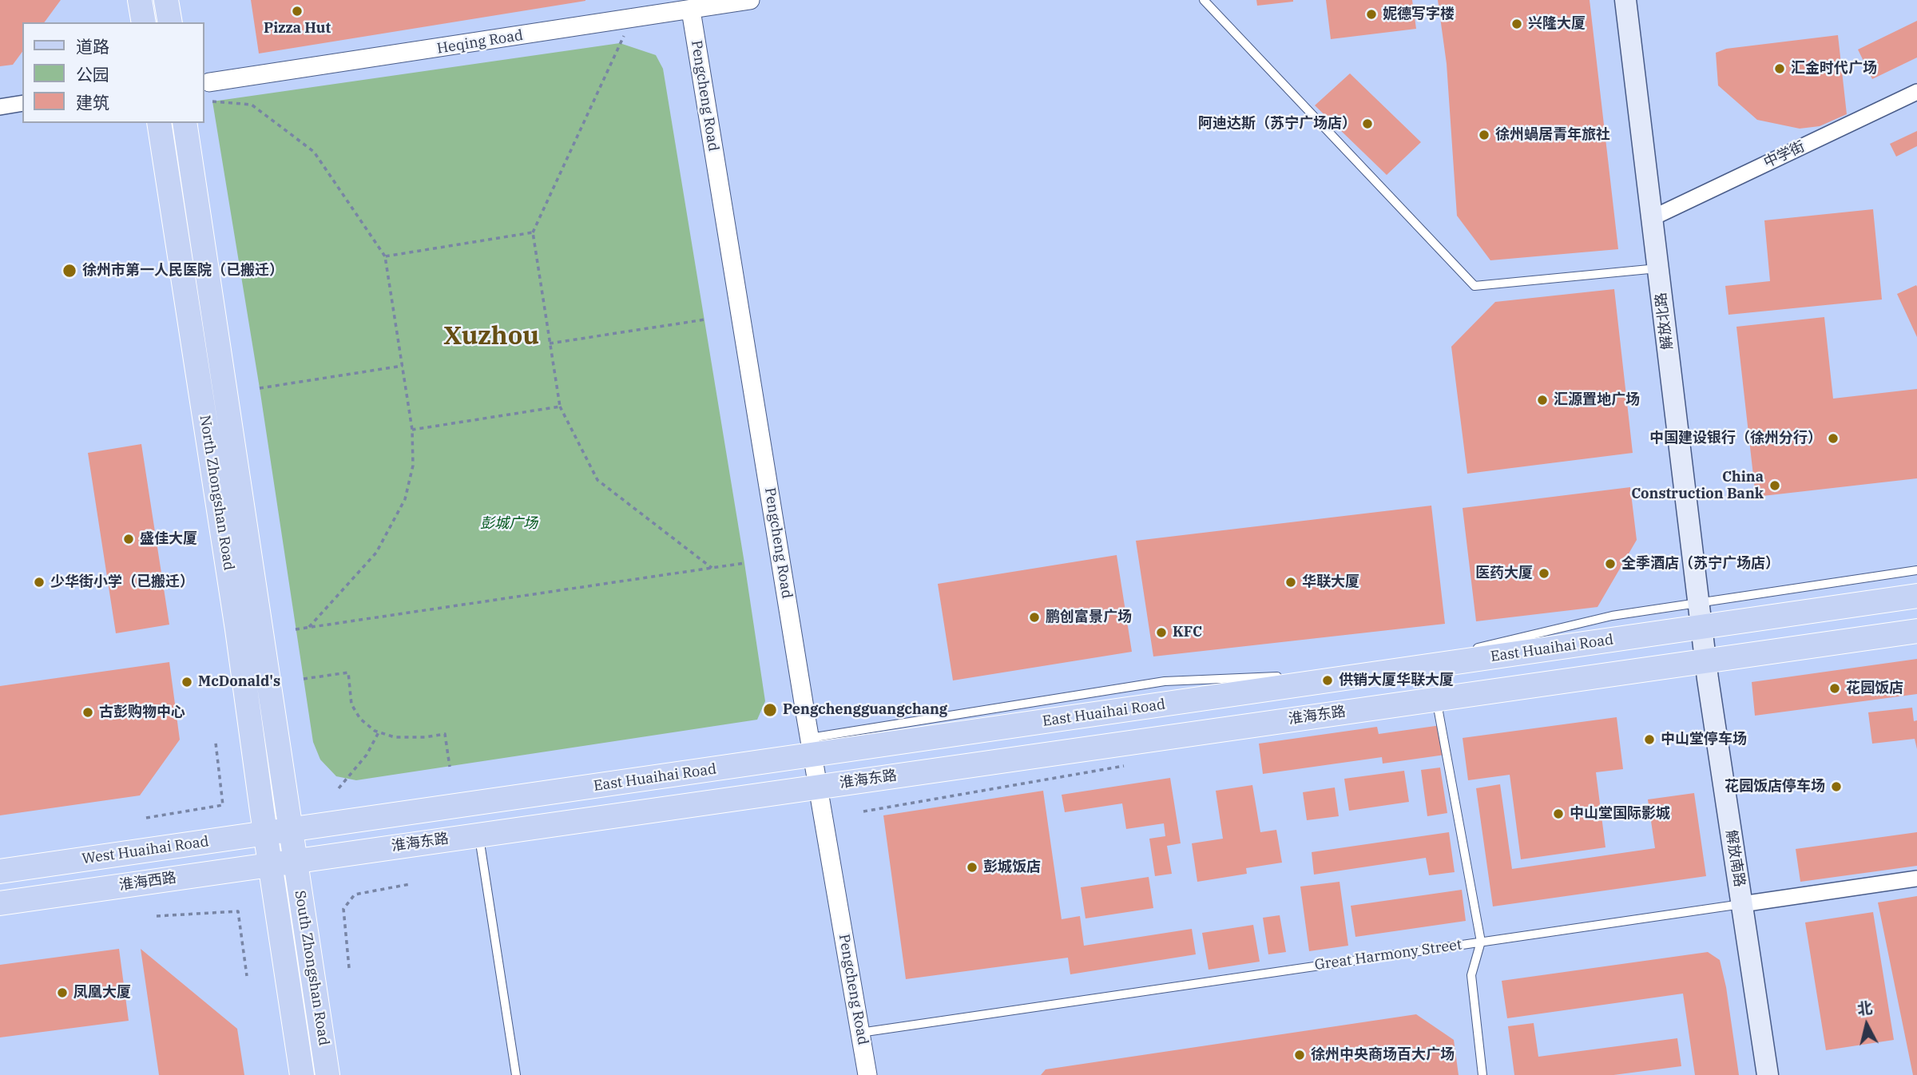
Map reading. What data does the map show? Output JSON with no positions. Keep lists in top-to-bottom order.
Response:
{
  "streets": {
    "main road": [
      "解放北路",
      "North Zhongshan Road",
      "East Huaihai Road",
      "淮海东路",
      "West Huaihai Road",
      "解放南路",
      "淮海西路",
      "South Zhongshan Road"
    ],
    "street": [
      "Heqing Road",
      "Pengcheng Road",
      "中学街",
      "Great Harmony Street"
    ]
  },
  "crossings": [
    ["Heqing Road", "Pengcheng Road"],
    ["Pengcheng Road", "East Huaihai Road"],
    ["Pengcheng Road", "淮海东路"],
    ["Pengcheng Road", "Great Harmony Street"],
    ["中学街", "解放北路"],
    ["解放北路", "East Huaihai Road"],
    ["解放北路", "解放南路"],
    ["North Zhongshan Road", "East Huaihai Road"],
    ["North Zhongshan Road", "淮海东路"],
    ["North Zhongshan Road", "West Huaihai Road"],
    ["North Zhongshan Road", "淮海西路"],
    ["North Zhongshan Road", "South Zhongshan Road"],
    ["East Huaihai Road", "淮海东路"],
    ["East Huaihai Road", "West Huaihai Road"],
    ["East Huaihai Road", "解放南路"],
    ["淮海东路", "淮海西路"],
    ["淮海东路", "South Zhongshan Road"],
    ["解放南路", "Great Harmony Street"],
    ["淮海西路", "South Zhongshan Road"]
  ],
  "districts": ["Xuzhou"],
  "parks": ["彭城广场"],
  "places": [
    "Pizza Hut",
    "妮德写字楼",
    "兴隆大厦",
    "汇金时代广场",
    "阿迪达斯（苏宁广场店）",
    "徐州蝸居青年旅社",
    "徐州市第一人民医院（已搬迁）",
    "汇源置地广场",
    "中国建设银行（徐州分行）",
    "China Construction Bank",
    "盛佳大厦",
    "全季酒店（苏宁广场店）",
    "医药大厦",
    "少华街小学（已搬迁）",
    "华联大厦",
    "鹏创富景广场",
    "KFC",
    "供销大厦华联大厦",
    "McDonald's",
    "花园饭店",
    "Pengchengguangchang",
    "古彭购物中心",
    "中山堂停车场",
    "花园饭店停车场",
    "中山堂国际影城",
    "彭城饭店",
    "凤凰大厦",
    "徐州中央商场百大广场"
  ],
  "legend": ["道路", "公园", "建筑"],
  "north": "top"
}
